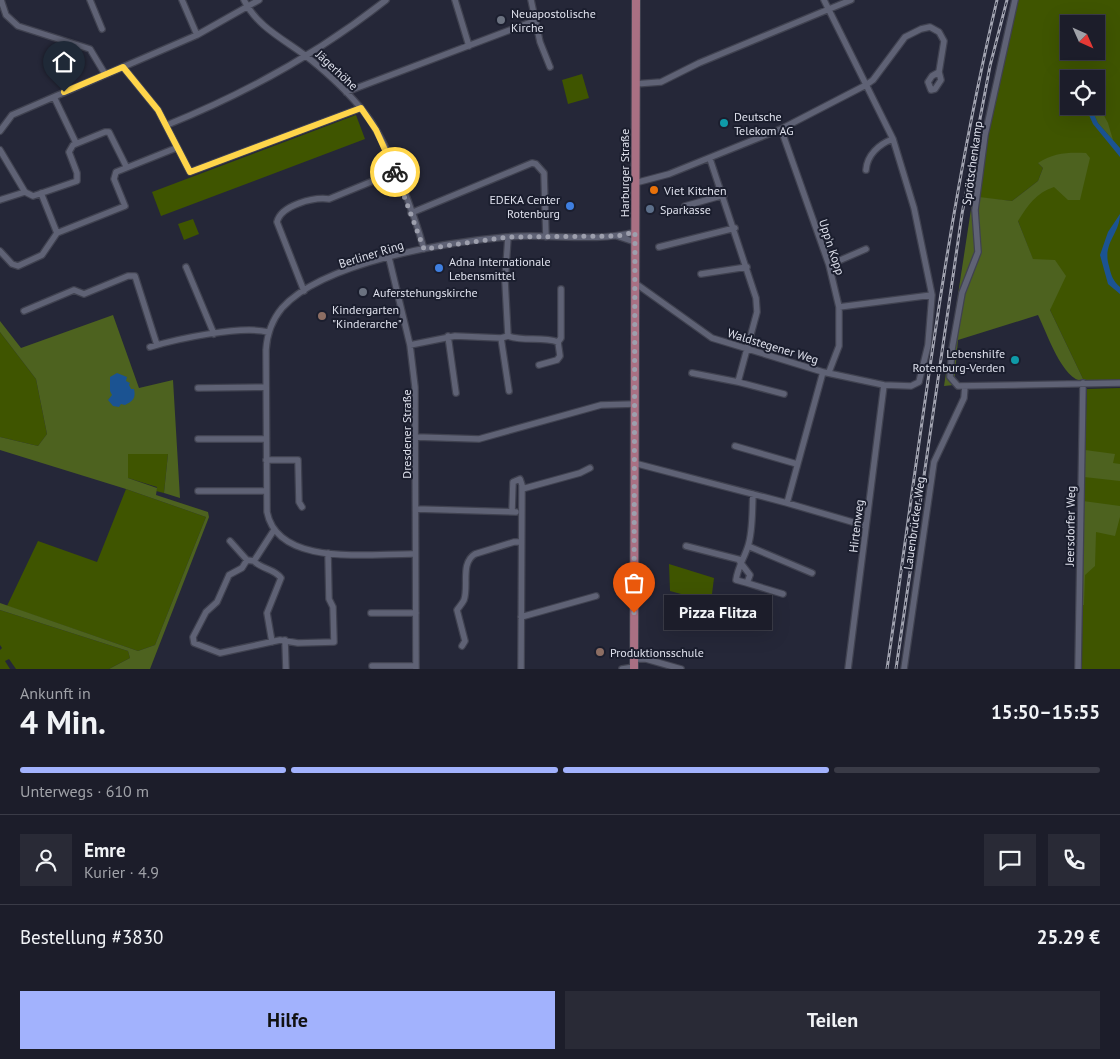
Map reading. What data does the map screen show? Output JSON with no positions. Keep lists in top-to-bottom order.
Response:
{
  "streets": {
    "main road": ["Harburger Straße"],
    "street": [
      "Jägerhöhe",
      "Sprötschenkamp",
      "Upp'n Kopp",
      "Berliner Ring",
      "Waldstegener Weg",
      "Dresdener Straße",
      "Lauenbrücker Weg",
      "Hirtenweg",
      "Jeersdorfer Weg"
    ]
  },
  "crossings": [
    ["Jägerhöhe", "Berliner Ring"],
    ["Sprötschenkamp", "Lauenbrücker Weg"],
    ["Harburger Straße", "Berliner Ring"],
    ["Harburger Straße", "Waldstegener Weg"],
    ["Upp'n Kopp", "Waldstegener Weg"],
    ["Berliner Ring", "Dresdener Straße"],
    ["Waldstegener Weg", "Hirtenweg"]
  ],
  "places": [
    "Neuapostolische Kirche",
    "Deutsche Telekom AG",
    "Viet Kitchen",
    "EDEKA Center Rotenburg",
    "Sparkasse",
    "Adna Internationale Lebensmittel",
    "Auferstehungskirche",
    "Kindergarten \"Kinderarche\"",
    "Lebenshilfe Rotenburg-Verden",
    "Pizza Flitza",
    "Produktionsschule"
  ],
  "north": "bottom right",
  "page": {
    "bubble": "Pizza Flitza",
    "heading": ["4 Min.", "Ankunft in", "15:50–15:55"],
    "panel": [
      "Emre",
      "Kurier · 4.9",
      "Bestellung #3830",
      "25.29 €"
    ],
    "bar": "Unterwegs · 610 m",
    "buttons": ["Hilfe", "Teilen"]
  }
}
